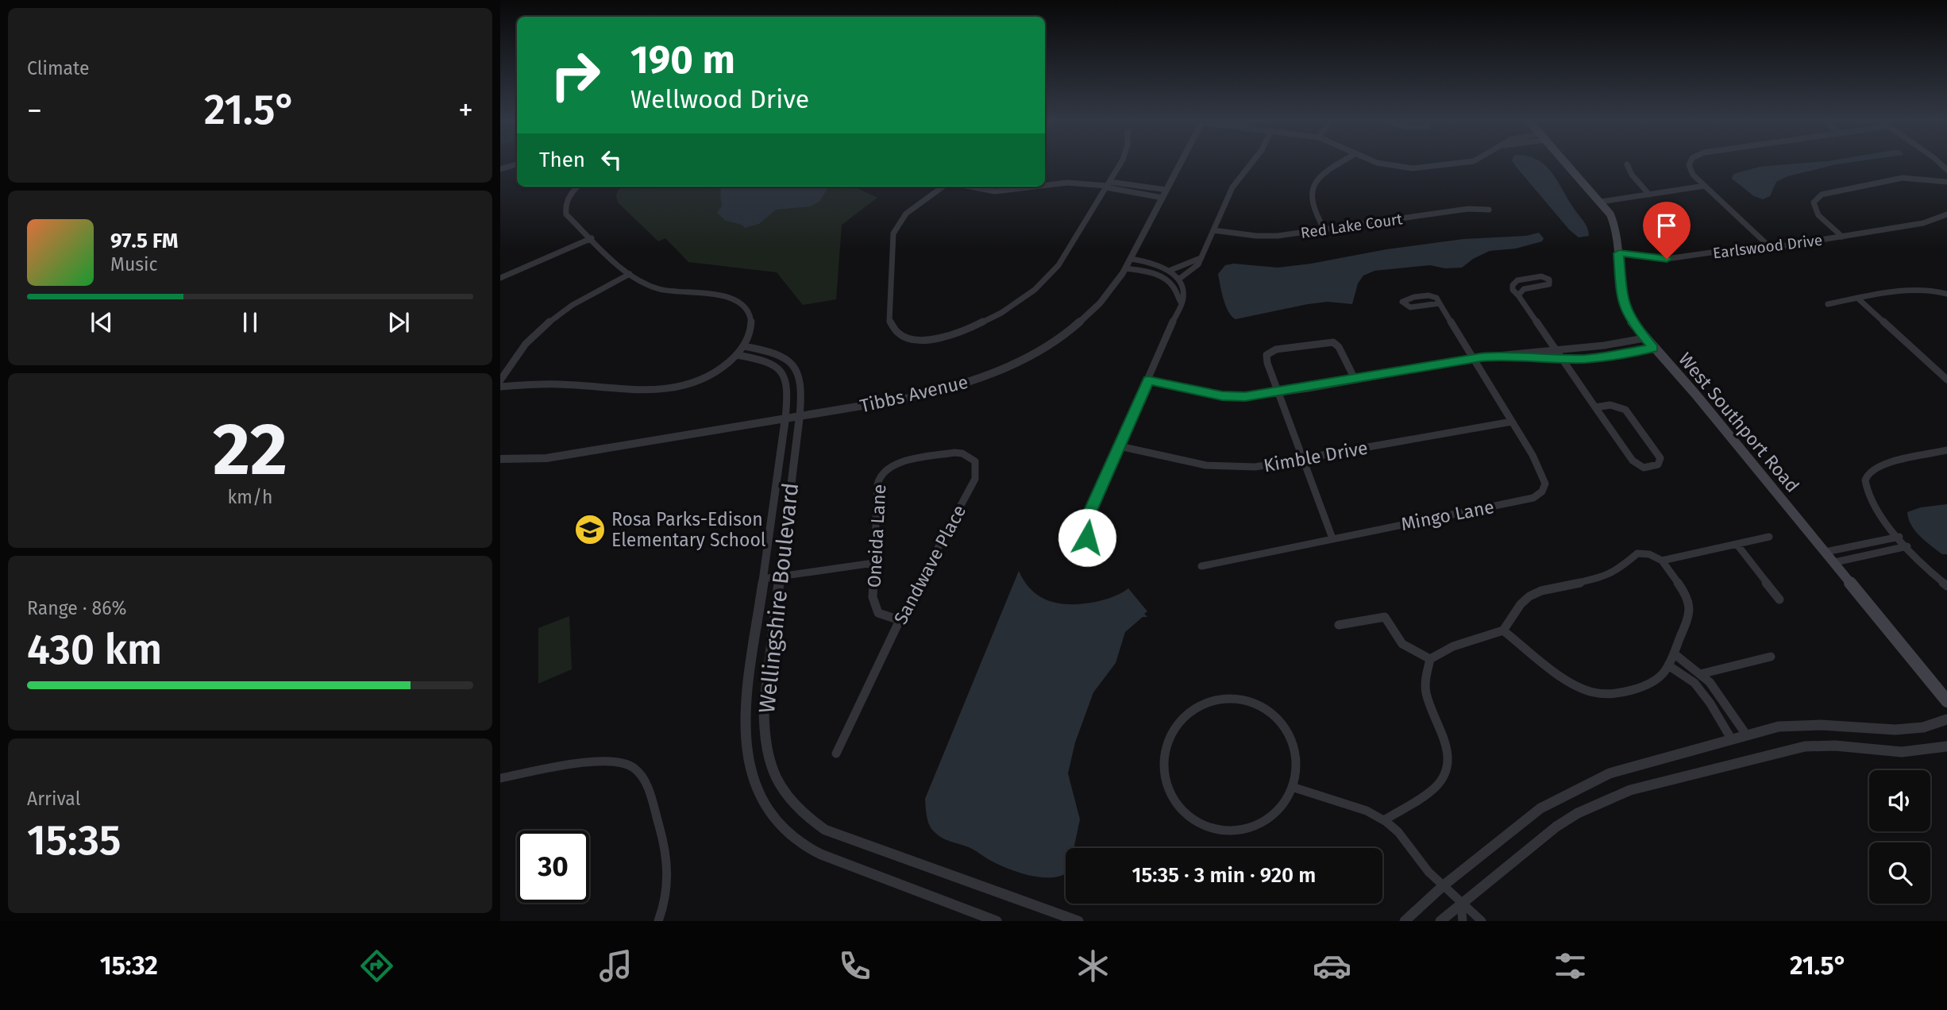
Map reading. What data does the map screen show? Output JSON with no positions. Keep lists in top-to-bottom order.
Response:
{
  "streets": {
    "main road": ["West Southport Road"],
    "street": [
      "Red Lake Court",
      "Earlswood Drive",
      "Tibbs Avenue",
      "Kimble Drive",
      "Mingo Lane",
      "Oneida Lane",
      "Sandwave Place",
      "Wellingshire Boulevard"
    ]
  },
  "crossings": [
    ["Earlswood Drive", "West Southport Road"],
    ["Tibbs Avenue", "Wellingshire Boulevard"],
    ["Kimble Drive", "Mingo Lane"],
    ["Oneida Lane", "Sandwave Place"]
  ],
  "places": {
    "school or university": ["Rosa Parks-Edison Elementary School"]
  },
  "page": {
    "tile": [
      "Climate",
      ["22", "km/h"],
      ["Range · 86%", "430 km"],
      ["Arrival", "15:35"]
    ],
    "turn": ["190 m", "Wellwood Drive"],
    "heat": ["−", "21.5°", "+"],
    "then": "Then",
    "song": ["97.5 FM", "Music"],
    "limit": "30",
    "trip": "15:35 · 3 min · 920 m",
    "tabs": ["15:32", "21.5°"]
  }
}
